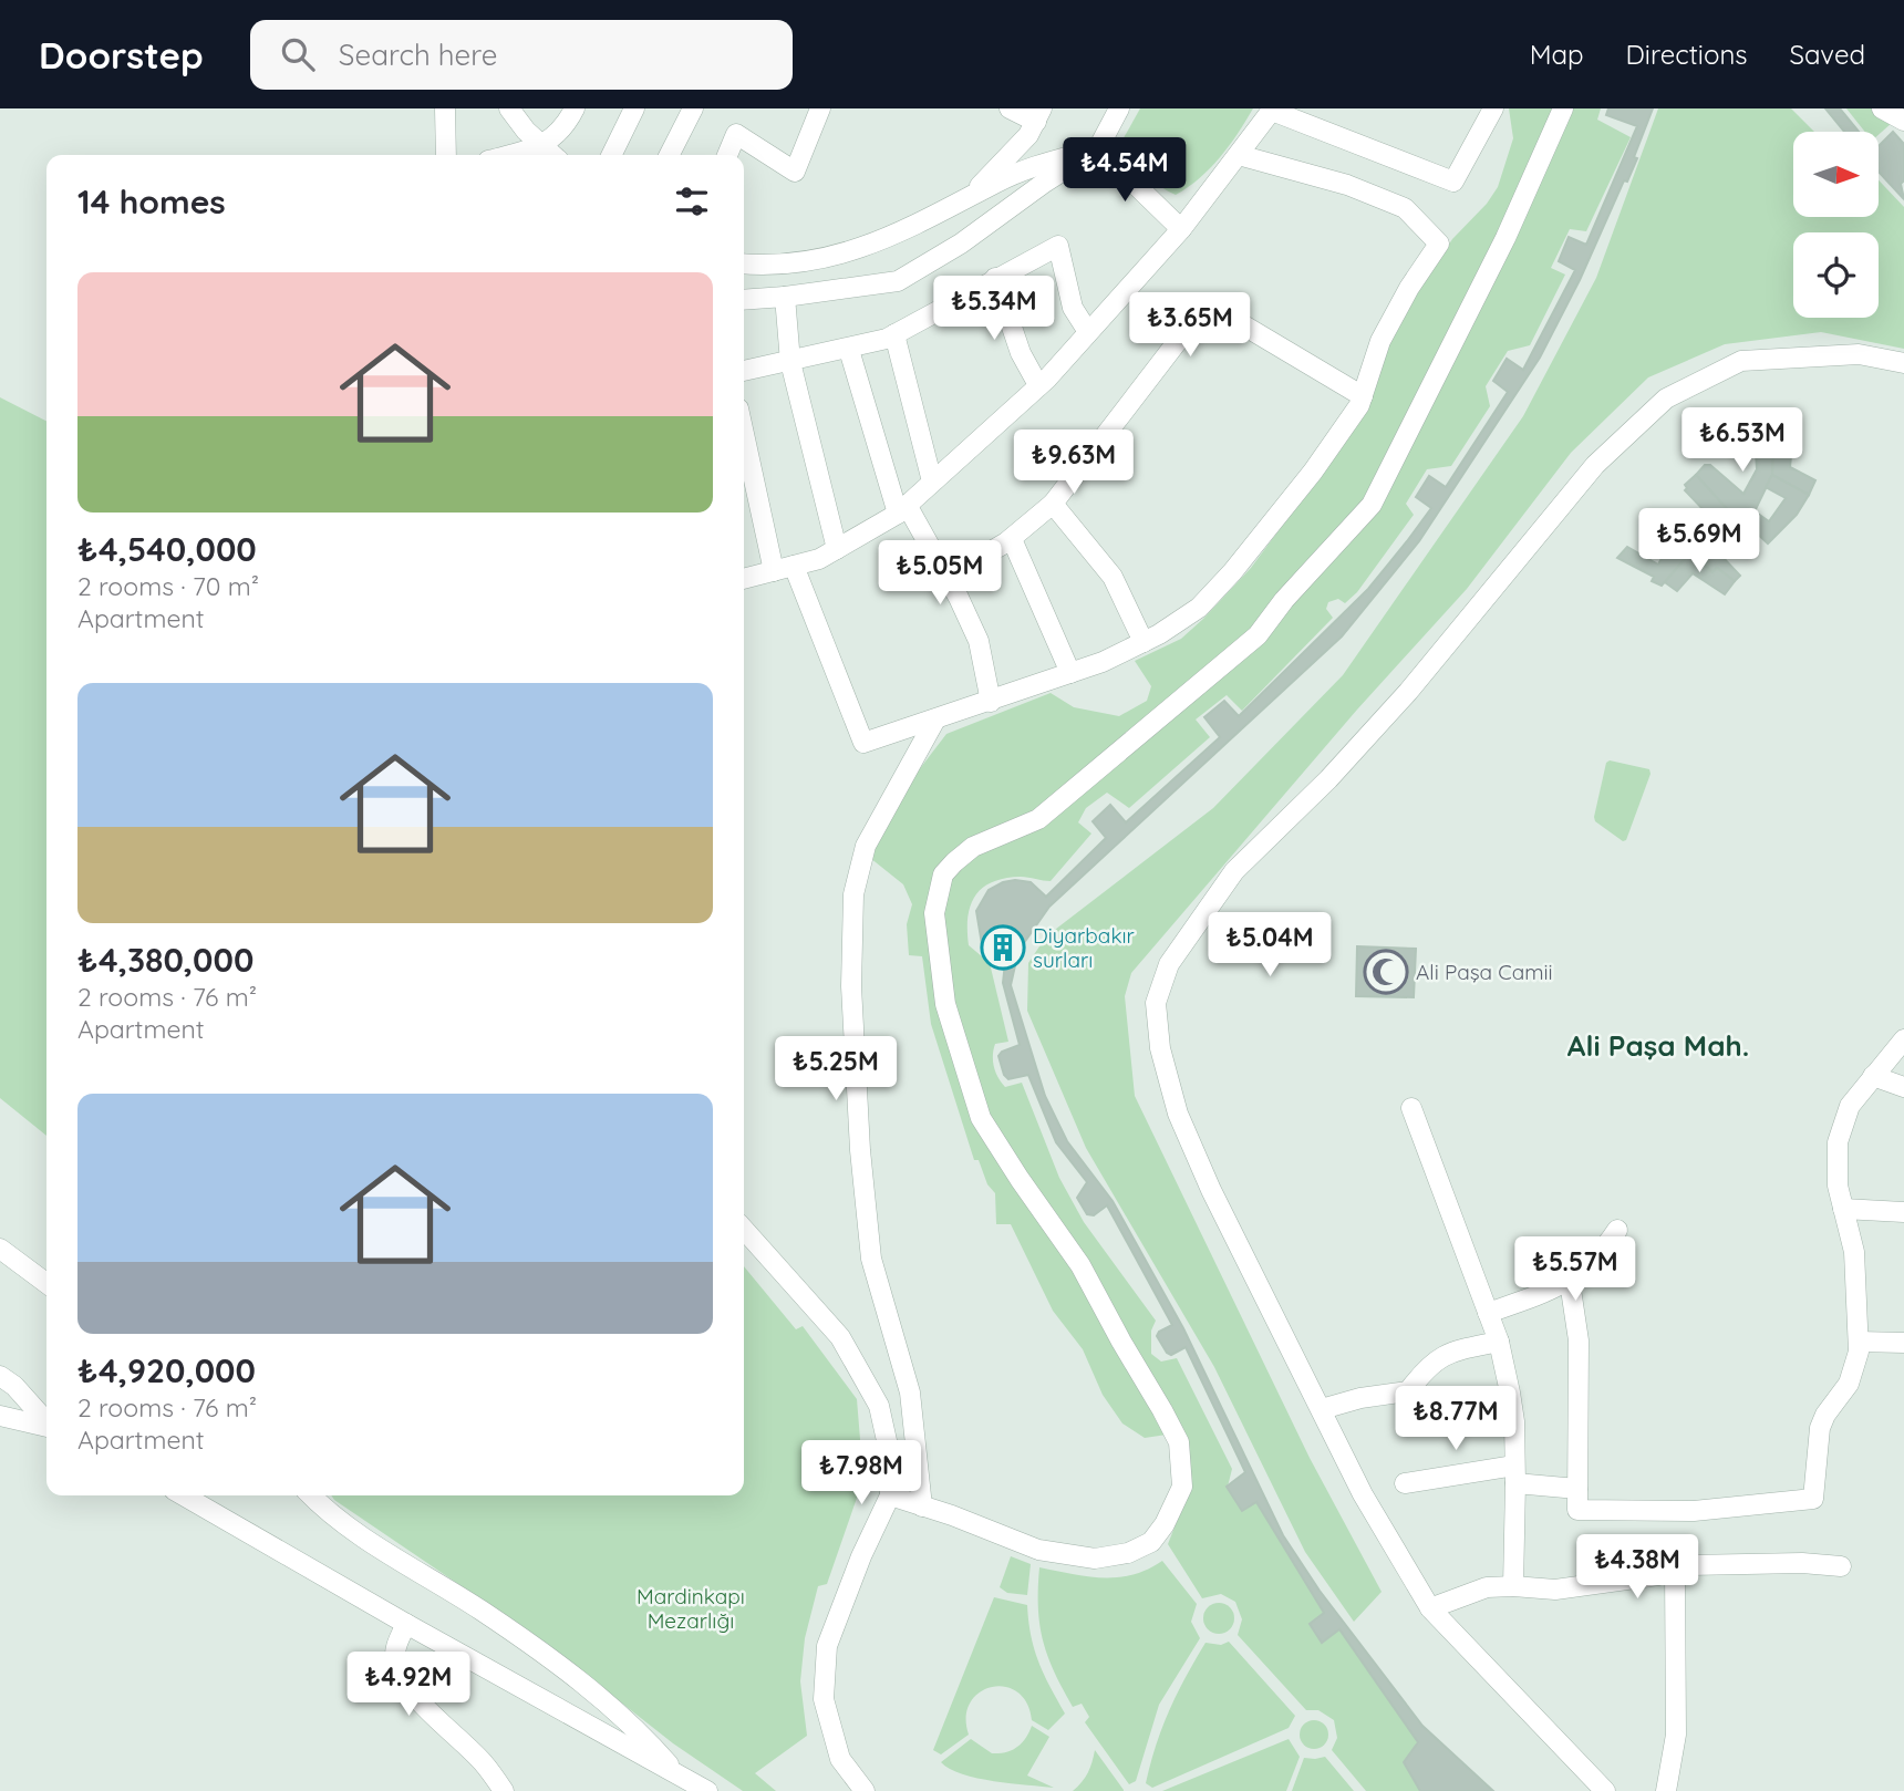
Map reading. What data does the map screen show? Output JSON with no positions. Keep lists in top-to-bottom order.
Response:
{
  "districts": ["Ali Paşa Mah."],
  "parks": ["Mardinkapı Mezarlığı"],
  "places": {
    "building": ["Diyarbakır surları"],
    "mosque": ["Ali Paşa Camii"]
  },
  "north": "right",
  "page": {
    "header": "Doorstep",
    "search": "Search here",
    "nav": ["Map", "Directions", "Saved"],
    "price": [
      "₺4.54M",
      "₺5.34M",
      "₺3.65M",
      "₺6.53M",
      "₺9.63M",
      "₺5.69M",
      "₺5.05M",
      "₺5.04M",
      "₺5.25M",
      "₺5.57M",
      "₺8.77M",
      "₺7.98M",
      "₺4.38M",
      "₺4.92M"
    ],
    "heading": "14 homes",
    "list": [
      {
        "name": "₺4,540,000",
        "note": "2 rooms · 70 m² · Apartment"
      },
      {
        "name": "₺4,380,000",
        "note": "2 rooms · 76 m² · Apartment"
      },
      {
        "name": "₺4,920,000",
        "note": "2 rooms · 76 m² · Apartment"
      }
    ]
  }
}
